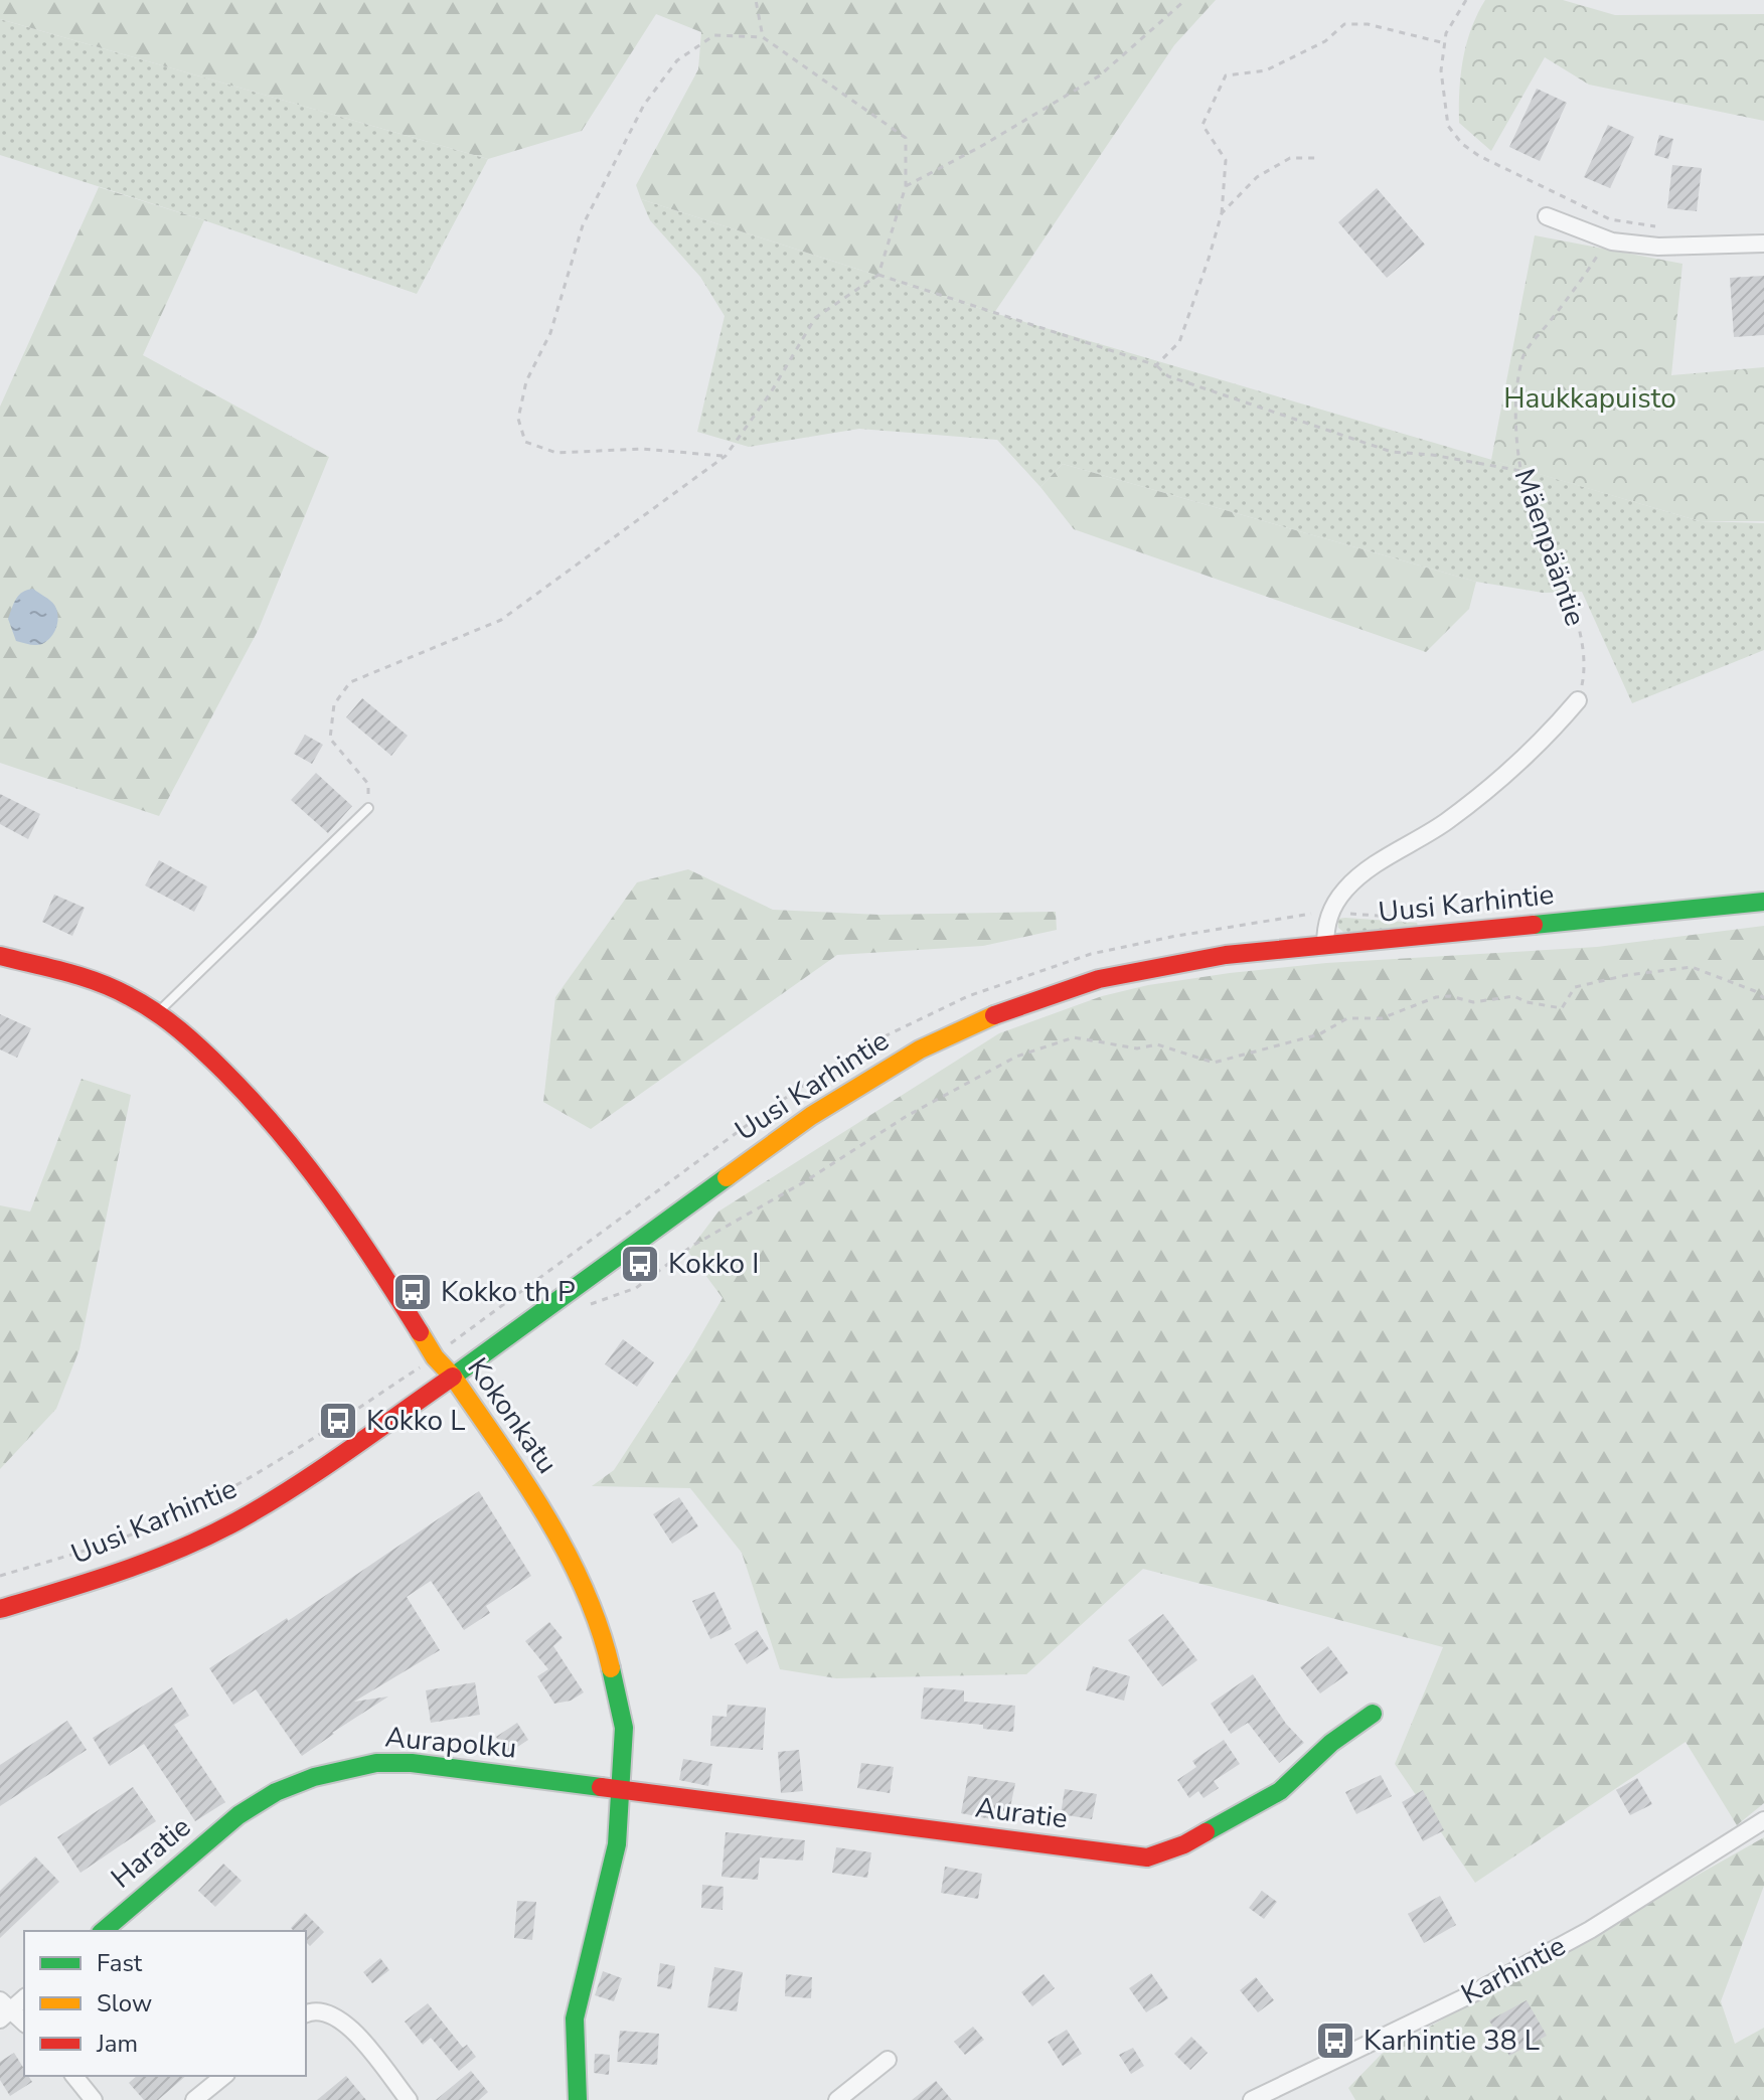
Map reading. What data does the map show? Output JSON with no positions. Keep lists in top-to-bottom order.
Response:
{
  "streets": {
    "street": [
      "Uusi Karhintie",
      "Kokonkatu",
      "Aurapolku",
      "Auratie",
      "Haratie",
      "Karhintie"
    ],
    "path": ["Mäenpääntie"]
  },
  "crossings": [
    ["Uusi Karhintie", "Kokonkatu"],
    ["Kokonkatu", "Aurapolku"],
    ["Kokonkatu", "Auratie"],
    ["Aurapolku", "Auratie"],
    ["Aurapolku", "Haratie"]
  ],
  "parks": ["Haukkapuisto"],
  "places": {
    "bus stop": [
      "Kokko I",
      "Kokko th P",
      "Kokko L",
      "Karhintie 38 L"
    ]
  },
  "legend": ["Fast", "Slow", "Jam"]
}
